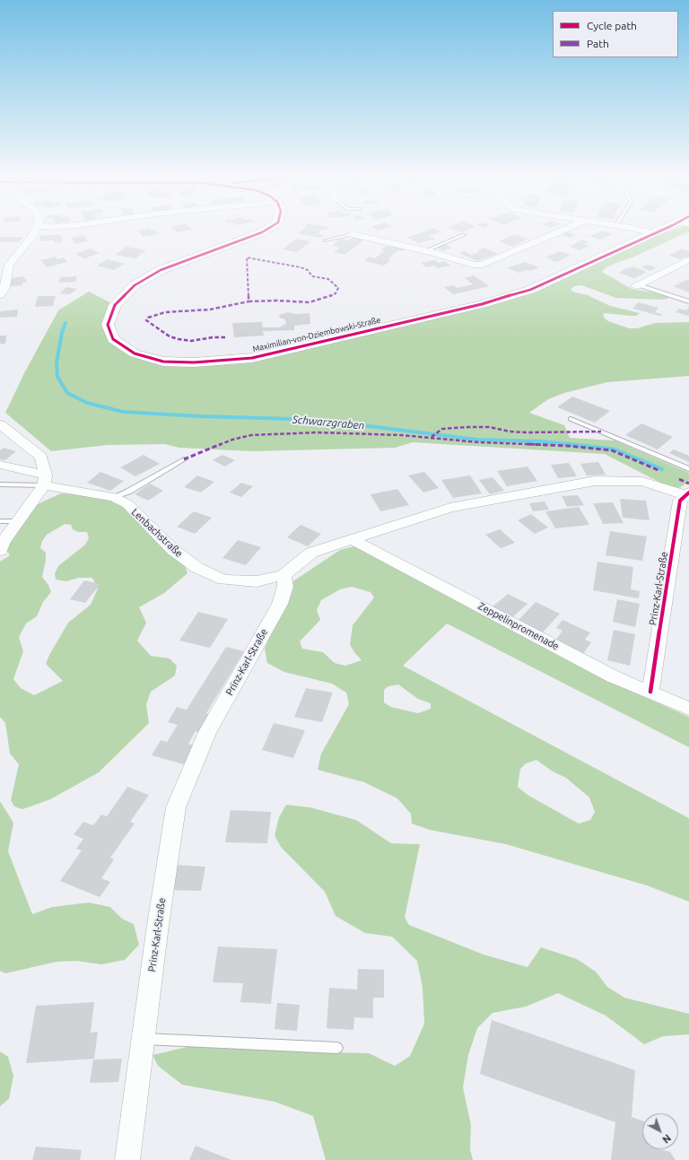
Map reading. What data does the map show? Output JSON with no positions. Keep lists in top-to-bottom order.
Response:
{
  "streets": {
    "street": [
      "Maximilian-von-Dziembowski-Straße",
      "Lenbachstraße",
      "Prinz-Karl-Straße",
      "Zeppelinpromenade"
    ]
  },
  "crossings": [
    ["Lenbachstraße", "Prinz-Karl-Straße"],
    ["Prinz-Karl-Straße", "Zeppelinpromenade"]
  ],
  "water": ["Schwarzgraben"],
  "legend": ["Cycle path", "Path"],
  "north": "bottom right"
}
